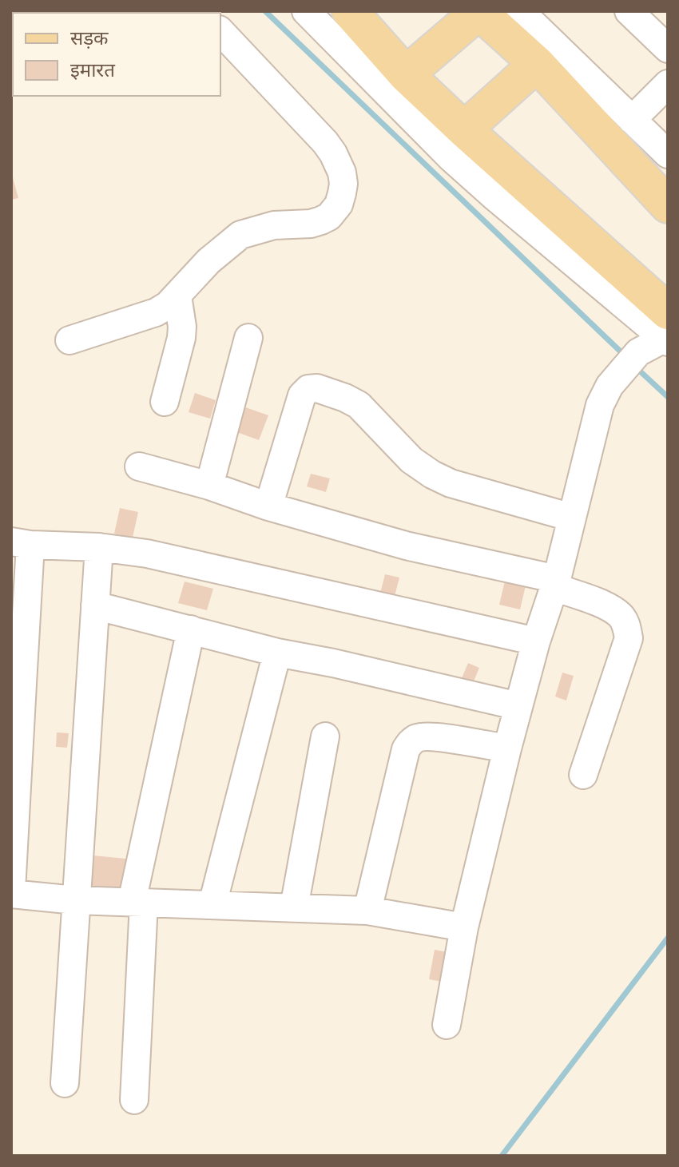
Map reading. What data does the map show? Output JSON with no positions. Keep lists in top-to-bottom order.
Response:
{
  "legend": ["सड़क", "इमारत"]
}
